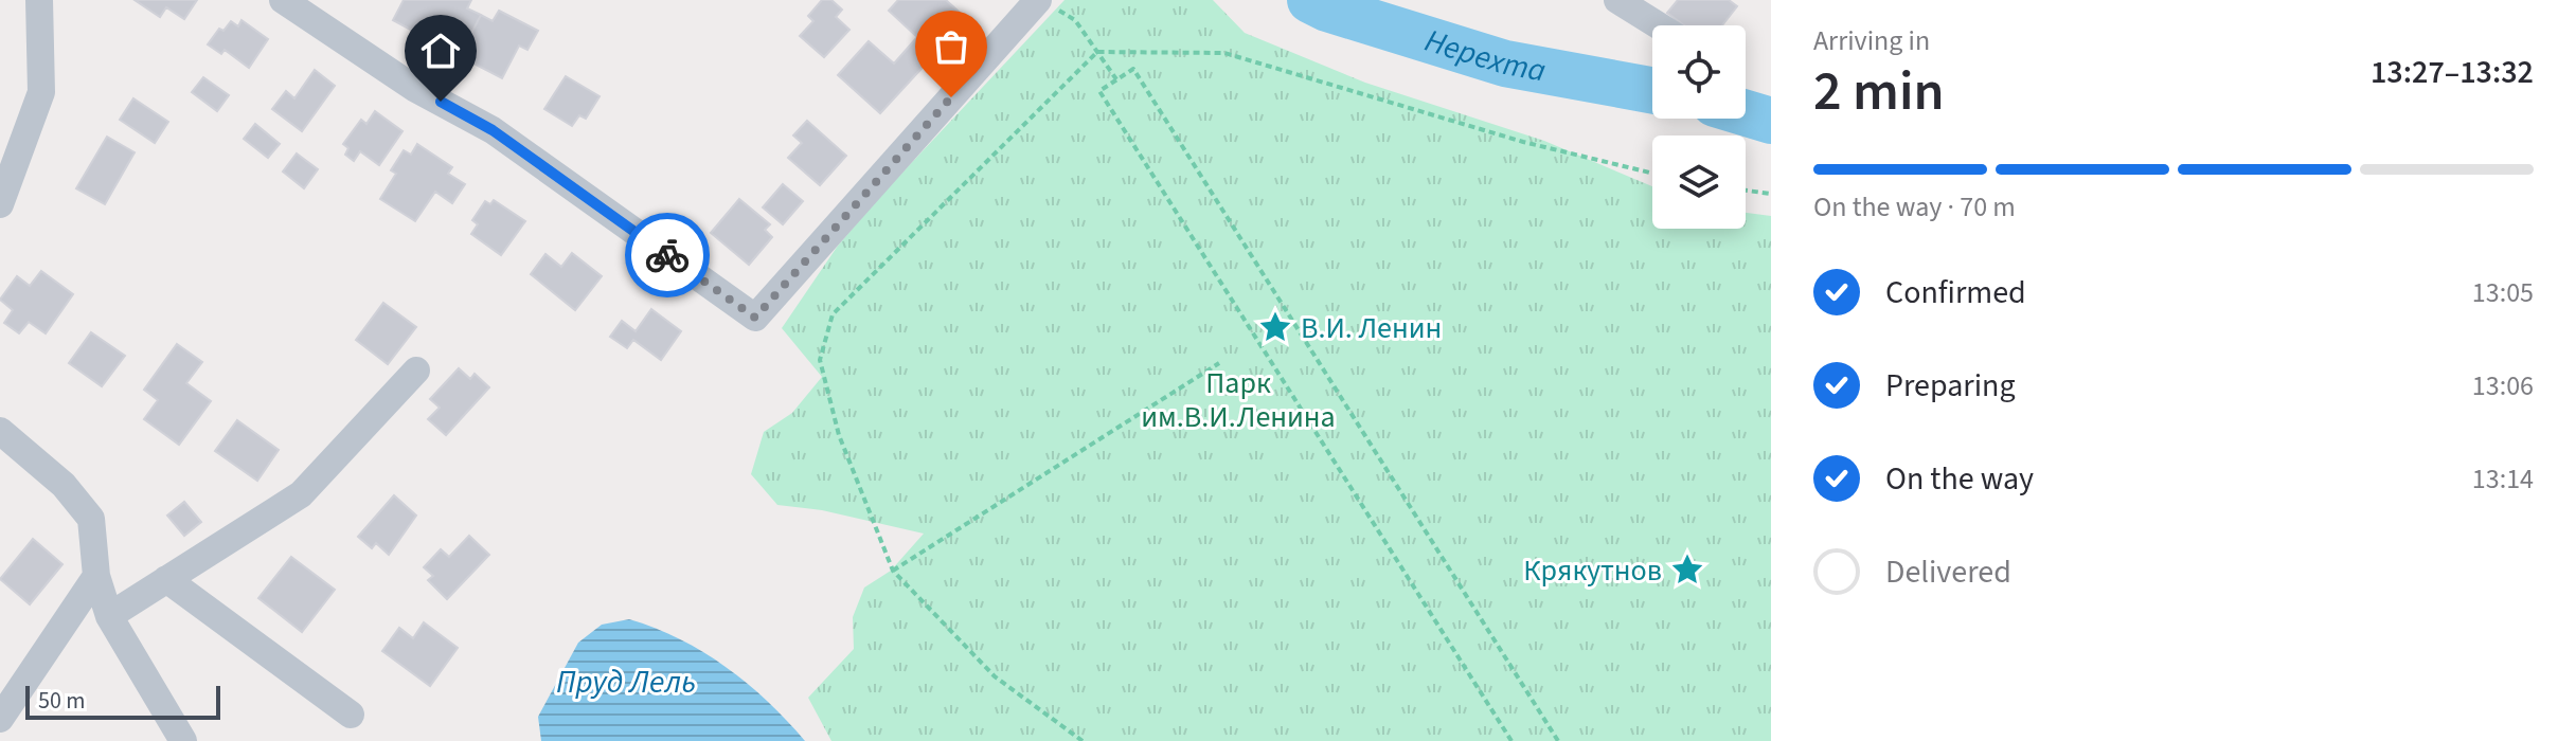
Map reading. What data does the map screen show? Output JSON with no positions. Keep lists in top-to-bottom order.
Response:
{
  "water": ["Нерехта", "Пруд Лель"],
  "parks": ["Парк им.В.И.Ленина"],
  "places": {
    "place": ["В.И. Ленин", "Крякутнов"]
  },
  "scale_bar": "50 m",
  "page": {
    "heading": ["2 min", "Arriving in", "13:27–13:32"],
    "bar": "On the way · 70 m",
    "list": [
      ["Confirmed", "13:05"],
      ["Preparing", "13:06"],
      ["On the way", "13:14"],
      "Delivered"
    ],
    "scale": "50 m"
  }
}
